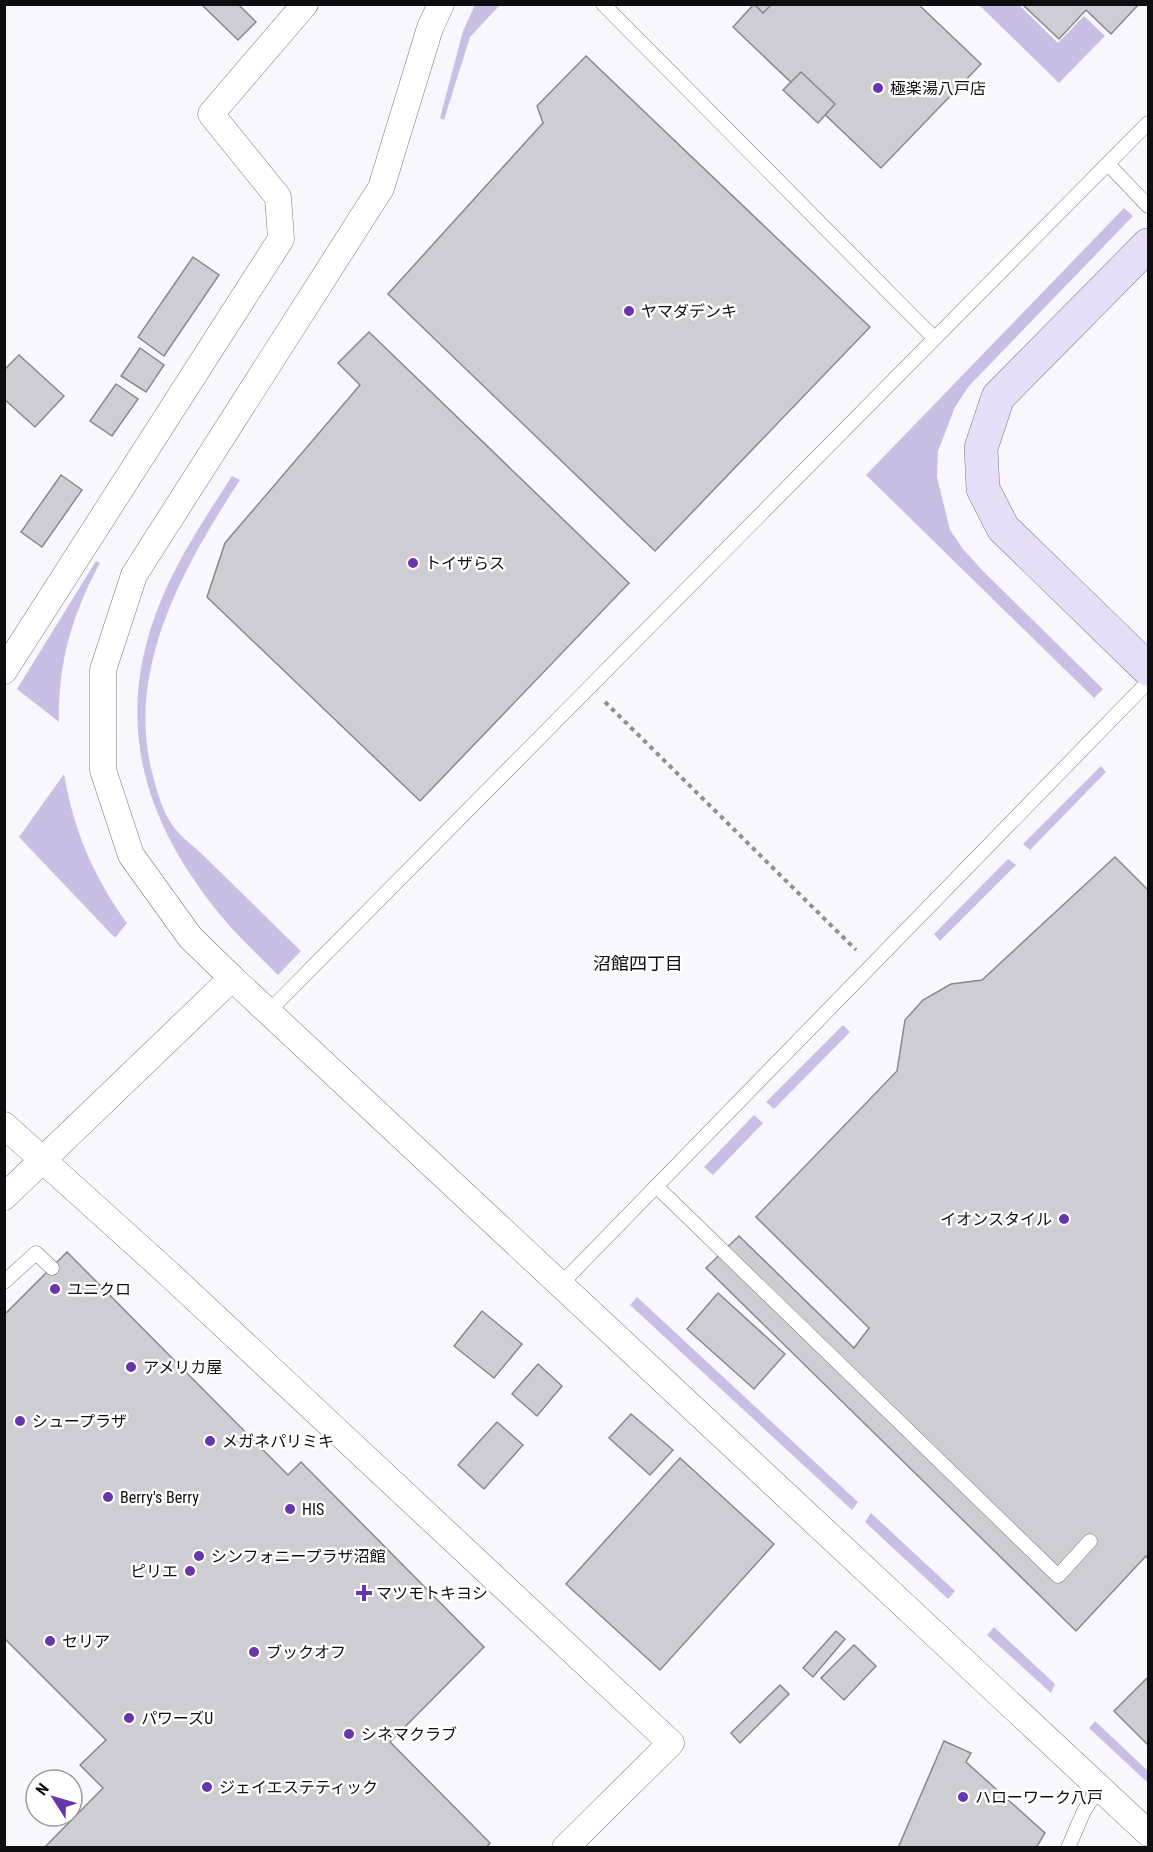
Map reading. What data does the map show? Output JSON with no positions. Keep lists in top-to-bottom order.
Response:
{
  "districts": ["沼館四丁目"],
  "places": {
    "other": [
      "極楽湯八戸店",
      "ヤマダデンキ",
      "トイザらス",
      "イオンスタイル",
      "ユニクロ",
      "アメリカ屋",
      "シュープラザ",
      "メガネパリミキ",
      "Berry's Berry",
      "HIS",
      "シンフォニープラザ沼館",
      "ピリエ",
      "セリア",
      "ブックオフ",
      "パワーズU",
      "シネマクラブ",
      "ジェイエステティック",
      "ハローワーク八戸"
    ],
    "health": ["マツモトキヨシ"]
  },
  "north": "top left"
}
